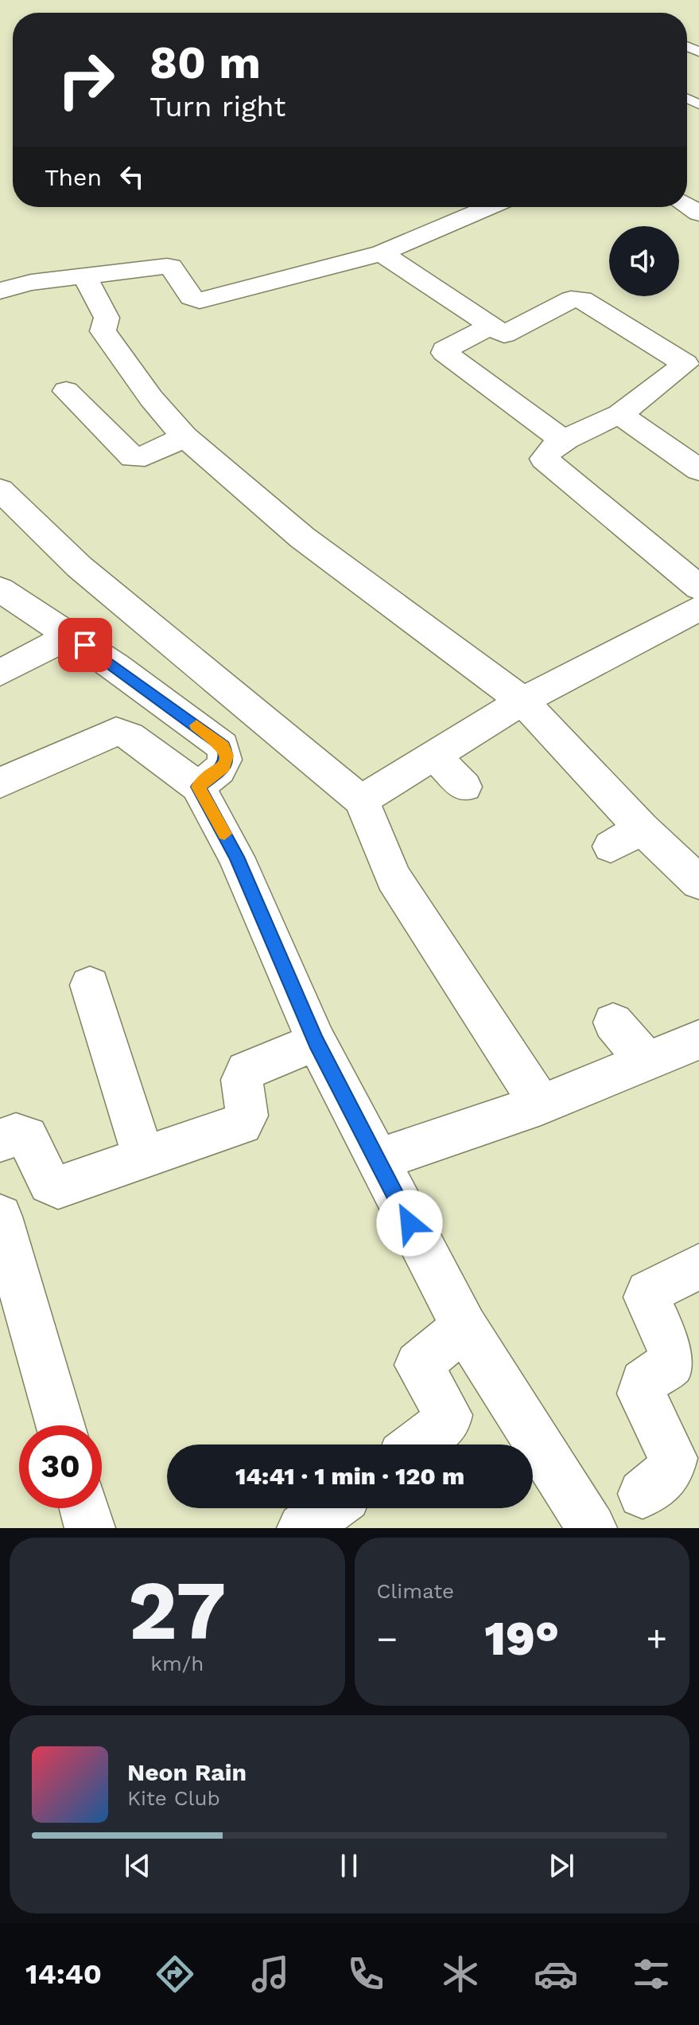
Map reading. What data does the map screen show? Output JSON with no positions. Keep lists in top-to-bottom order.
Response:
{
  "page": {
    "turn": ["80 m", "Turn right"],
    "then": "Then",
    "limit": "30",
    "trip": "14:41 · 1 min · 120 m",
    "tile": [
      ["27", "km/h"],
      "Climate"
    ],
    "heat": ["−", "19°", "+"],
    "song": ["Neon Rain", "Kite Club"],
    "tabs": "14:40"
  }
}
